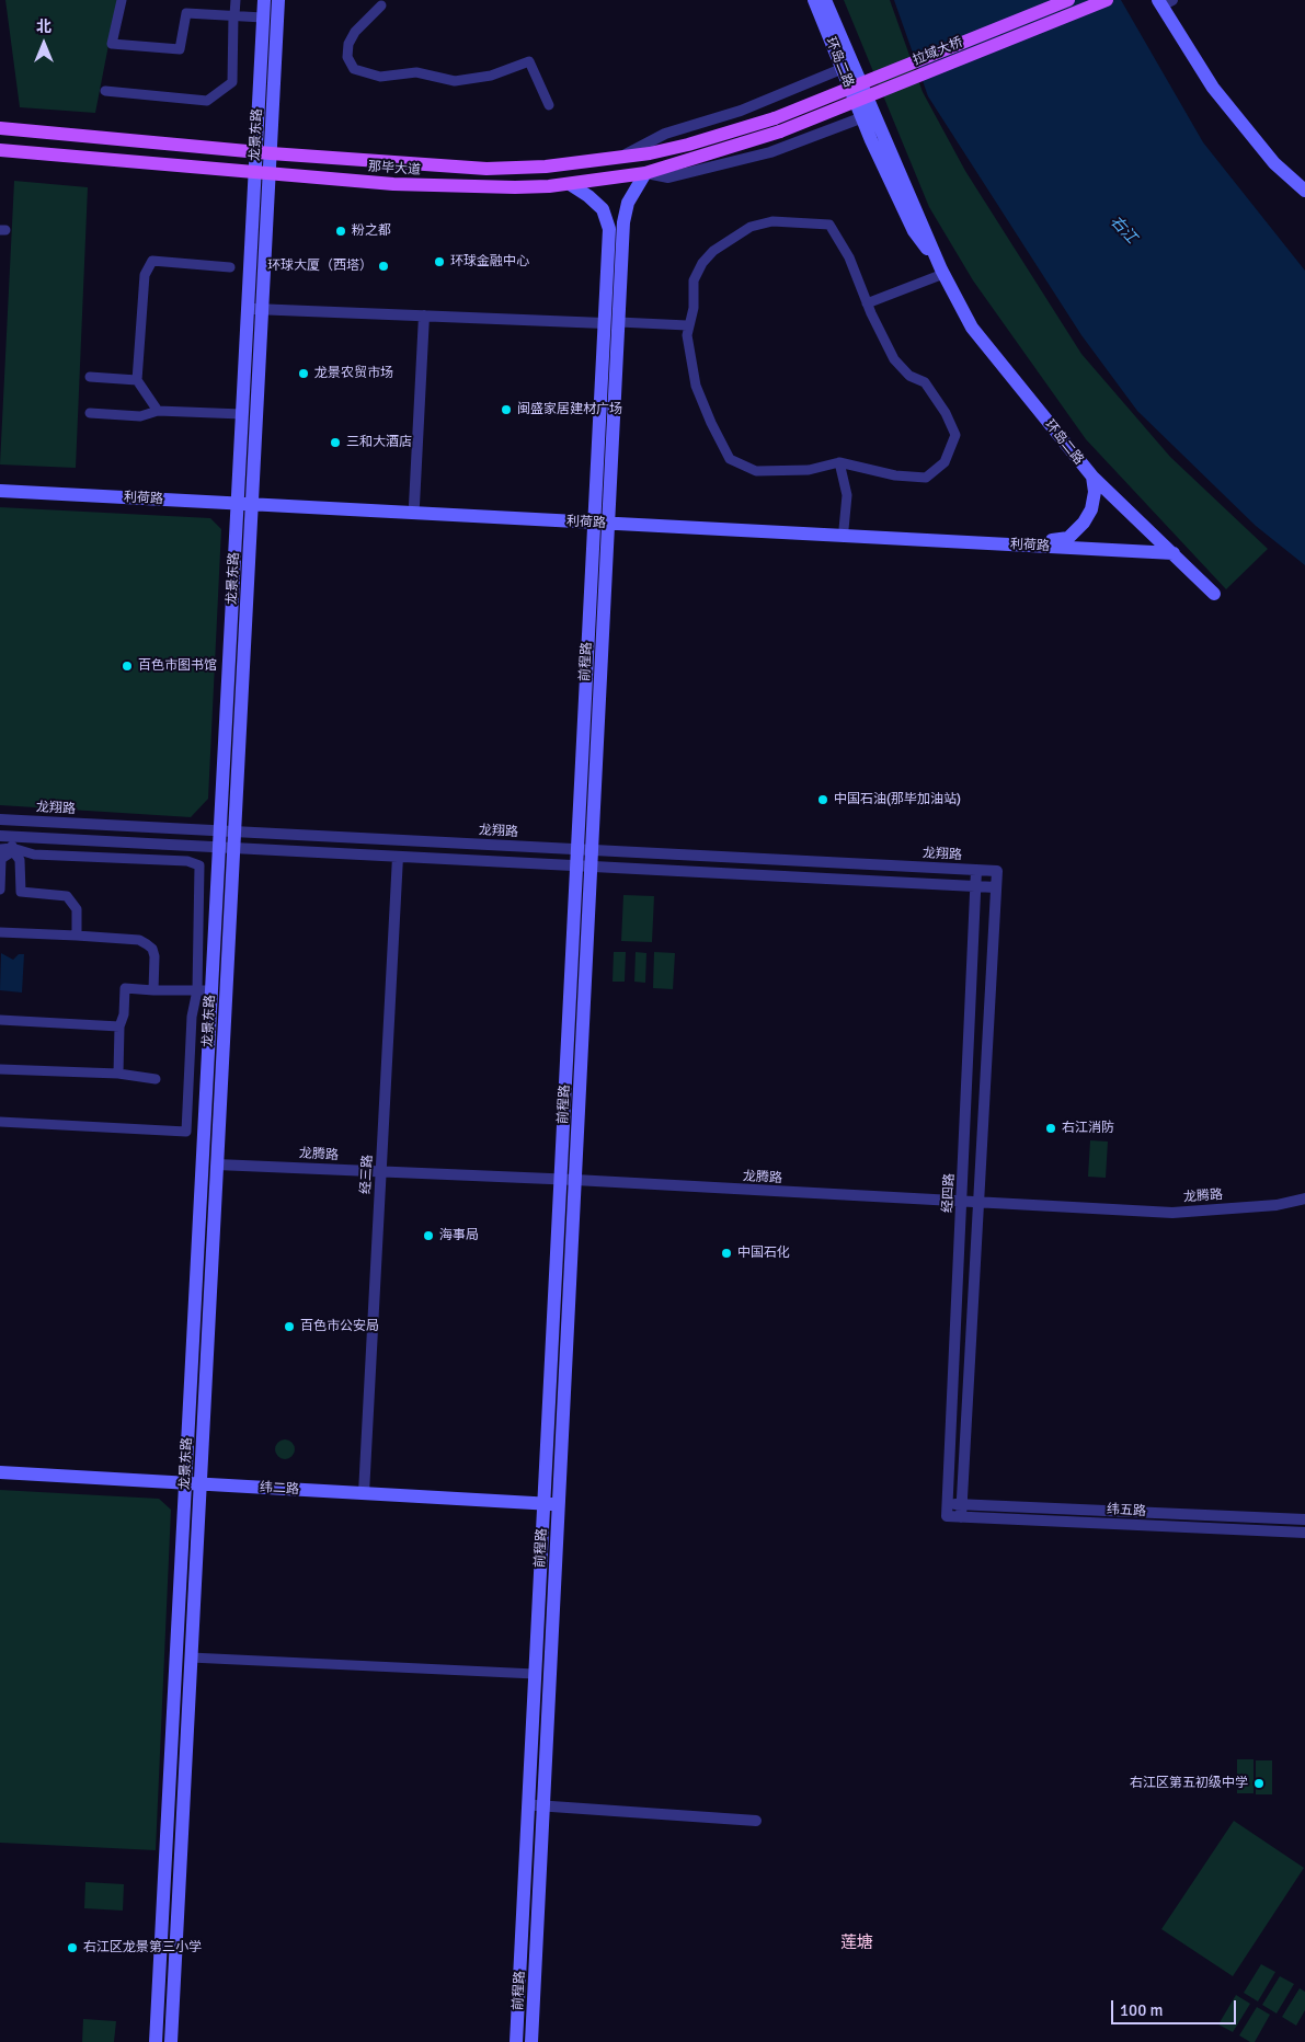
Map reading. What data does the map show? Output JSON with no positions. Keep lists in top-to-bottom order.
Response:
{
  "streets": {
    "main road": [
      "拉域大桥",
      "环岛二路",
      "龙景东路",
      "那毕大道",
      "利荷路",
      "前程路",
      "纬二路"
    ],
    "street": [
      "龙翔路",
      "龙腾路",
      "经三路",
      "经四路",
      "纬五路"
    ]
  },
  "crossings": [
    ["拉域大桥", "那毕大道"],
    ["环岛二路", "利荷路"],
    ["龙景东路", "那毕大道"],
    ["龙景东路", "利荷路"],
    ["龙景东路", "龙翔路"],
    ["龙景东路", "龙腾路"],
    ["龙景东路", "纬二路"],
    ["那毕大道", "前程路"],
    ["利荷路", "前程路"],
    ["前程路", "龙翔路"],
    ["前程路", "龙腾路"],
    ["前程路", "纬二路"],
    ["龙翔路", "经四路"],
    ["龙腾路", "经三路"],
    ["龙腾路", "经四路"],
    ["经三路", "纬二路"],
    ["经四路", "纬五路"]
  ],
  "districts": ["莲塘"],
  "water": ["右江"],
  "places": [
    "粉之都",
    "环球金融中心",
    "环球大厦（西塔）",
    "龙景农贸市场",
    "闽盛家居建材广场",
    "三和大酒店",
    "百色市图书馆",
    "中国石油(那毕加油站)",
    "右江消防",
    "海事局",
    "中国石化",
    "百色市公安局",
    "右江区第五初级中学",
    "右江区龙景第三小学"
  ],
  "scale_bar": "100 m",
  "north": "top"
}
